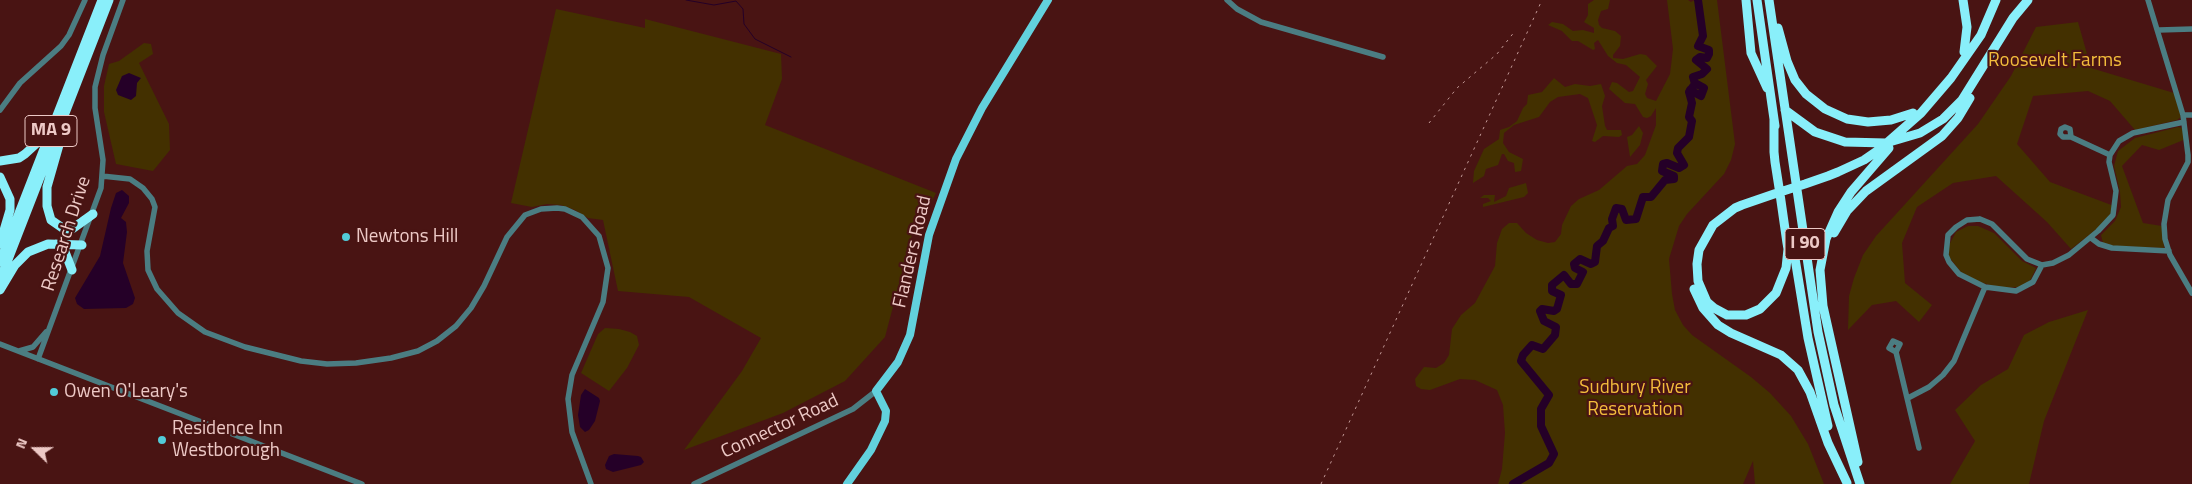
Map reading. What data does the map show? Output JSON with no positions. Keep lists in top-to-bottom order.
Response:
{
  "streets": {
    "highway": ["MA 9", "I 90"],
    "main road": ["Flanders Road"],
    "street": ["Research Drive", "Connector Road"]
  },
  "crossings": [
    ["Flanders Road", "Connector Road"]
  ],
  "parks": ["Roosevelt Farms", "Sudbury River Reservation"],
  "places": ["Newtons Hill", "Owen O'Leary's", "Residence Inn Westborough"],
  "north": "left"
}
